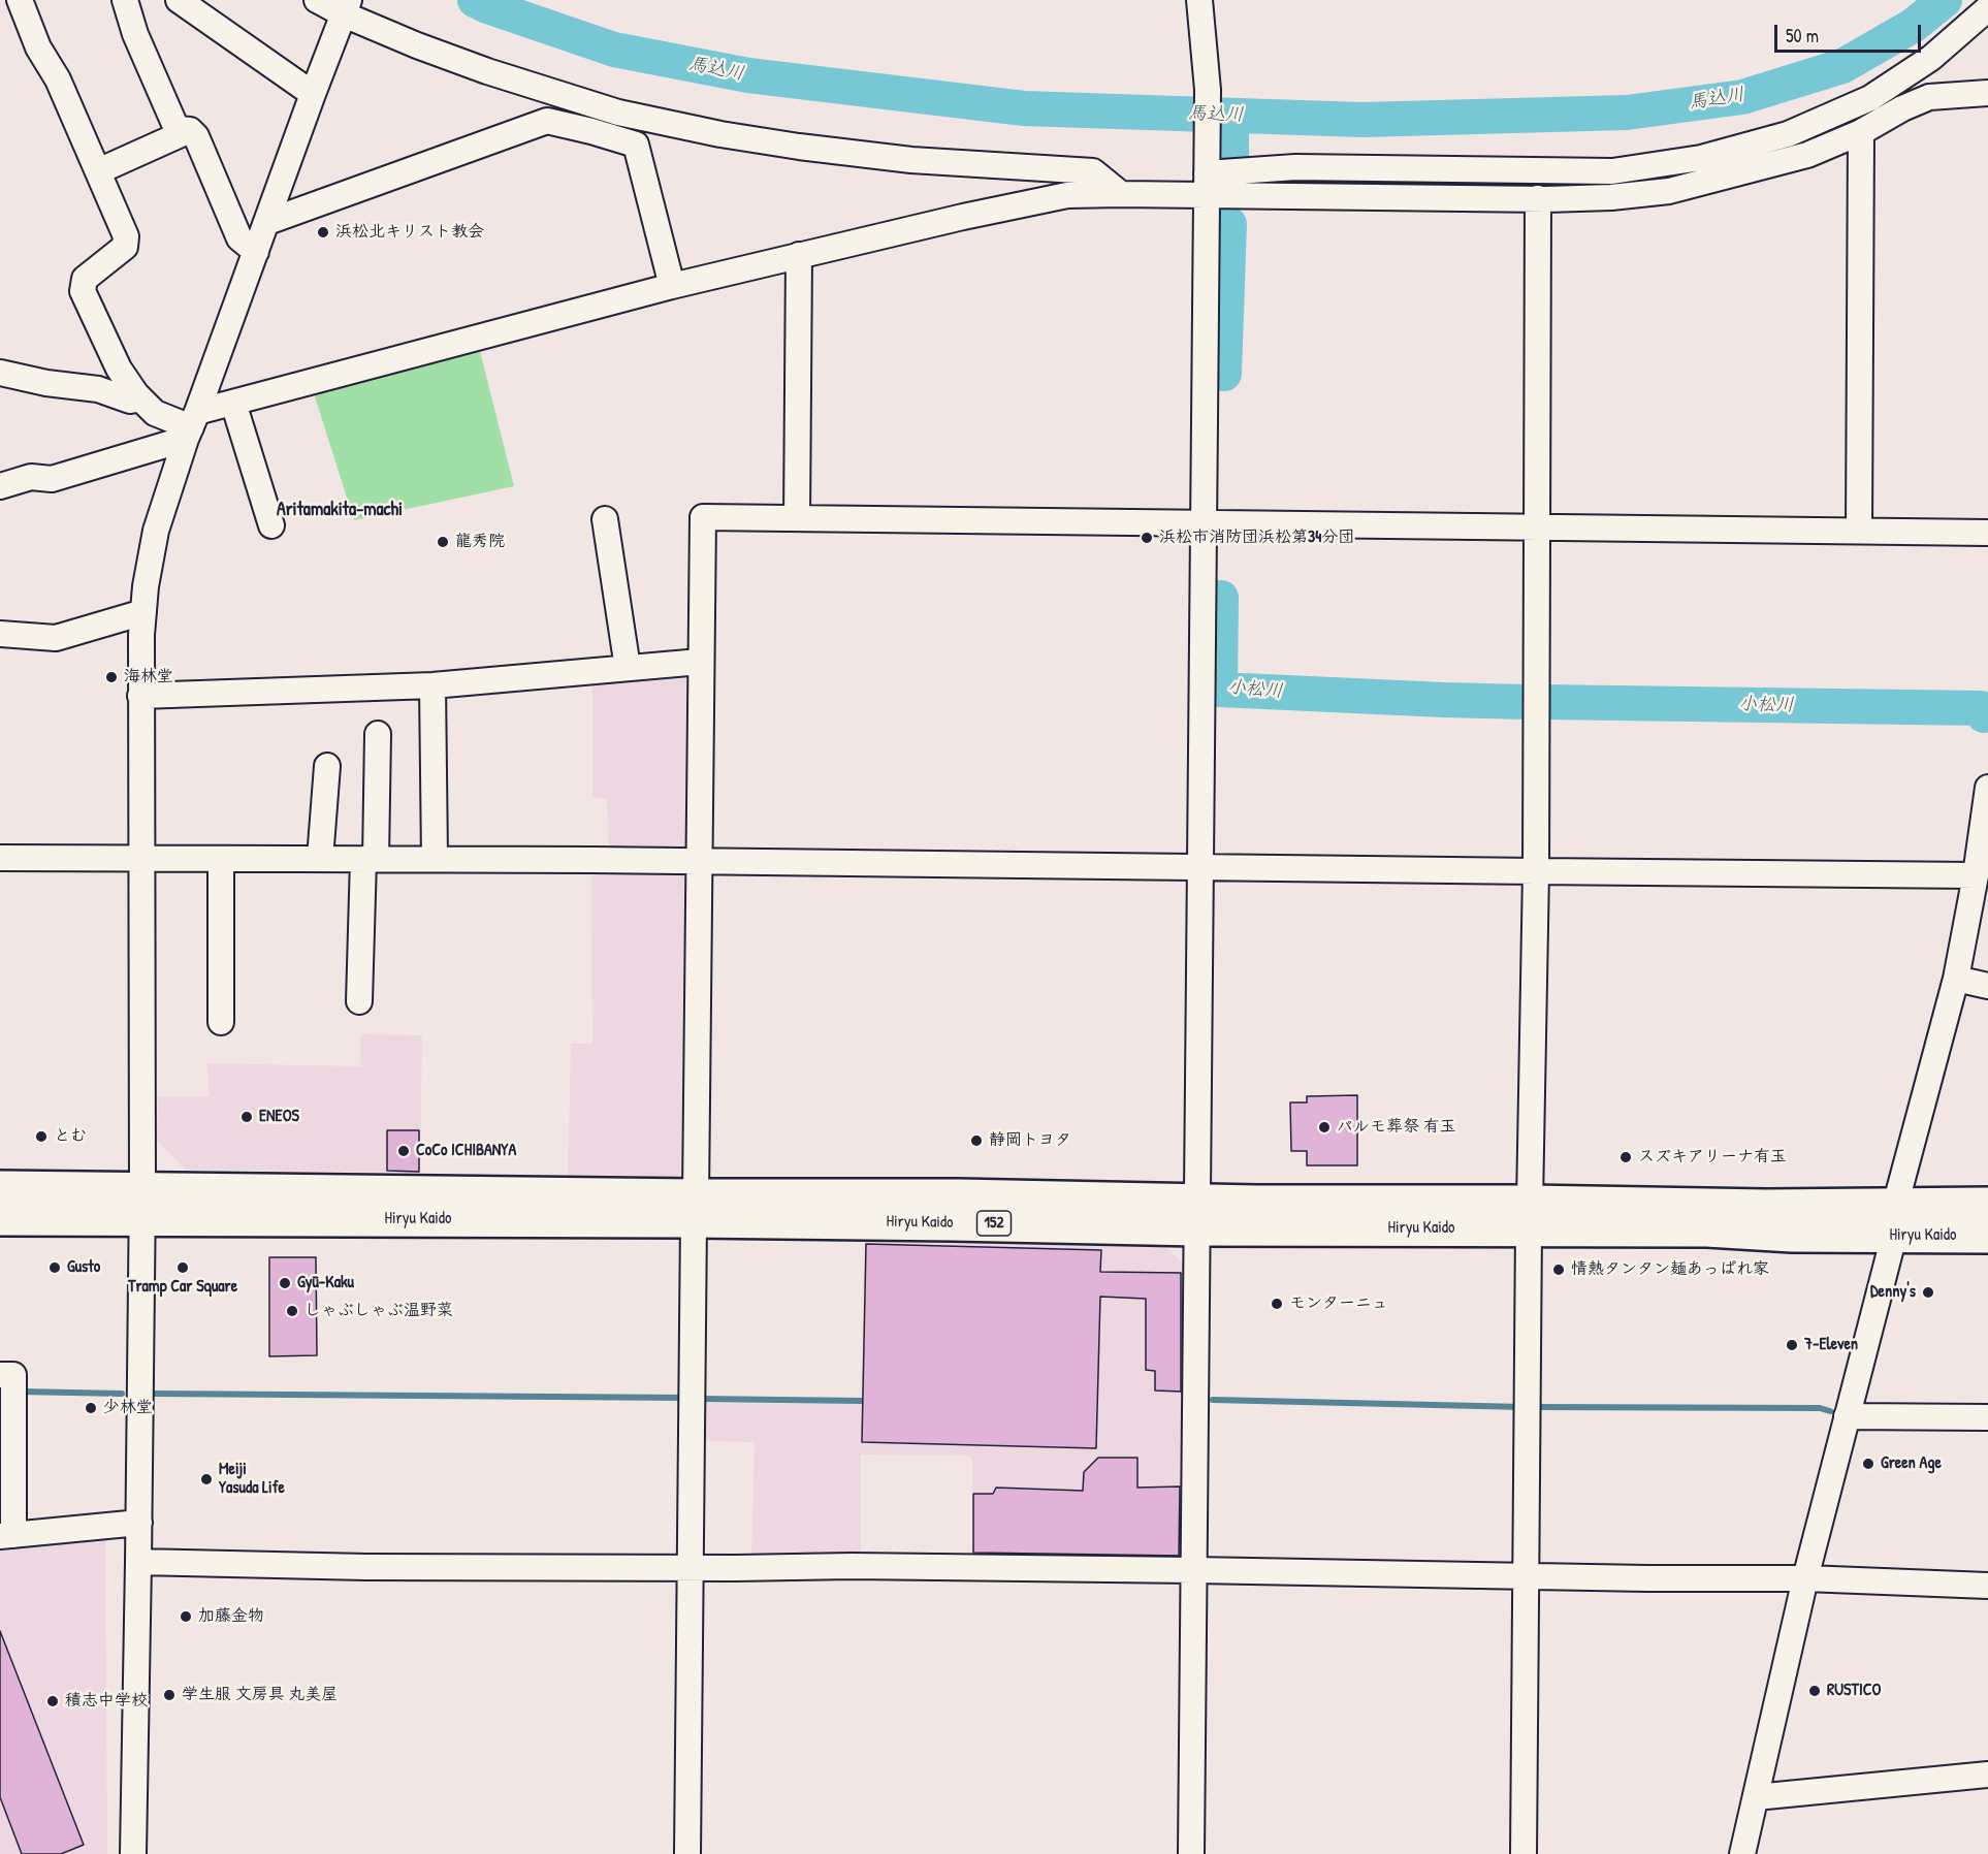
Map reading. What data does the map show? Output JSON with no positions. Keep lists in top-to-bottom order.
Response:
{
  "streets": {
    "highway": ["Hiryu Kaido", "152"]
  },
  "districts": ["Aritamakita-machi"],
  "water": ["馬込川", "小松川"],
  "places": [
    "浜松北キリスト教会",
    "浜松市消防団浜松第34分団",
    "龍秀院",
    "海林堂",
    "ENEOS",
    "パルモ葬祭 有玉",
    "とむ",
    "静岡トヨタ",
    "CoCo ICHIBANYA",
    "スズキアリーナ有玉",
    "Gusto",
    "Tramp Car Square",
    "情熱タンタン麺あっぱれ家",
    "Gyū-Kaku",
    "Denny's",
    "モンターニュ",
    "しゃぶしゃぶ温野菜",
    "7-Eleven",
    "少林堂",
    "Green Age",
    "Meiji Yasuda Life",
    "加藤金物",
    "RUSTICO",
    "学生服 文房具 丸美屋",
    "積志中学校"
  ],
  "scale_bar": "50 m"
}
